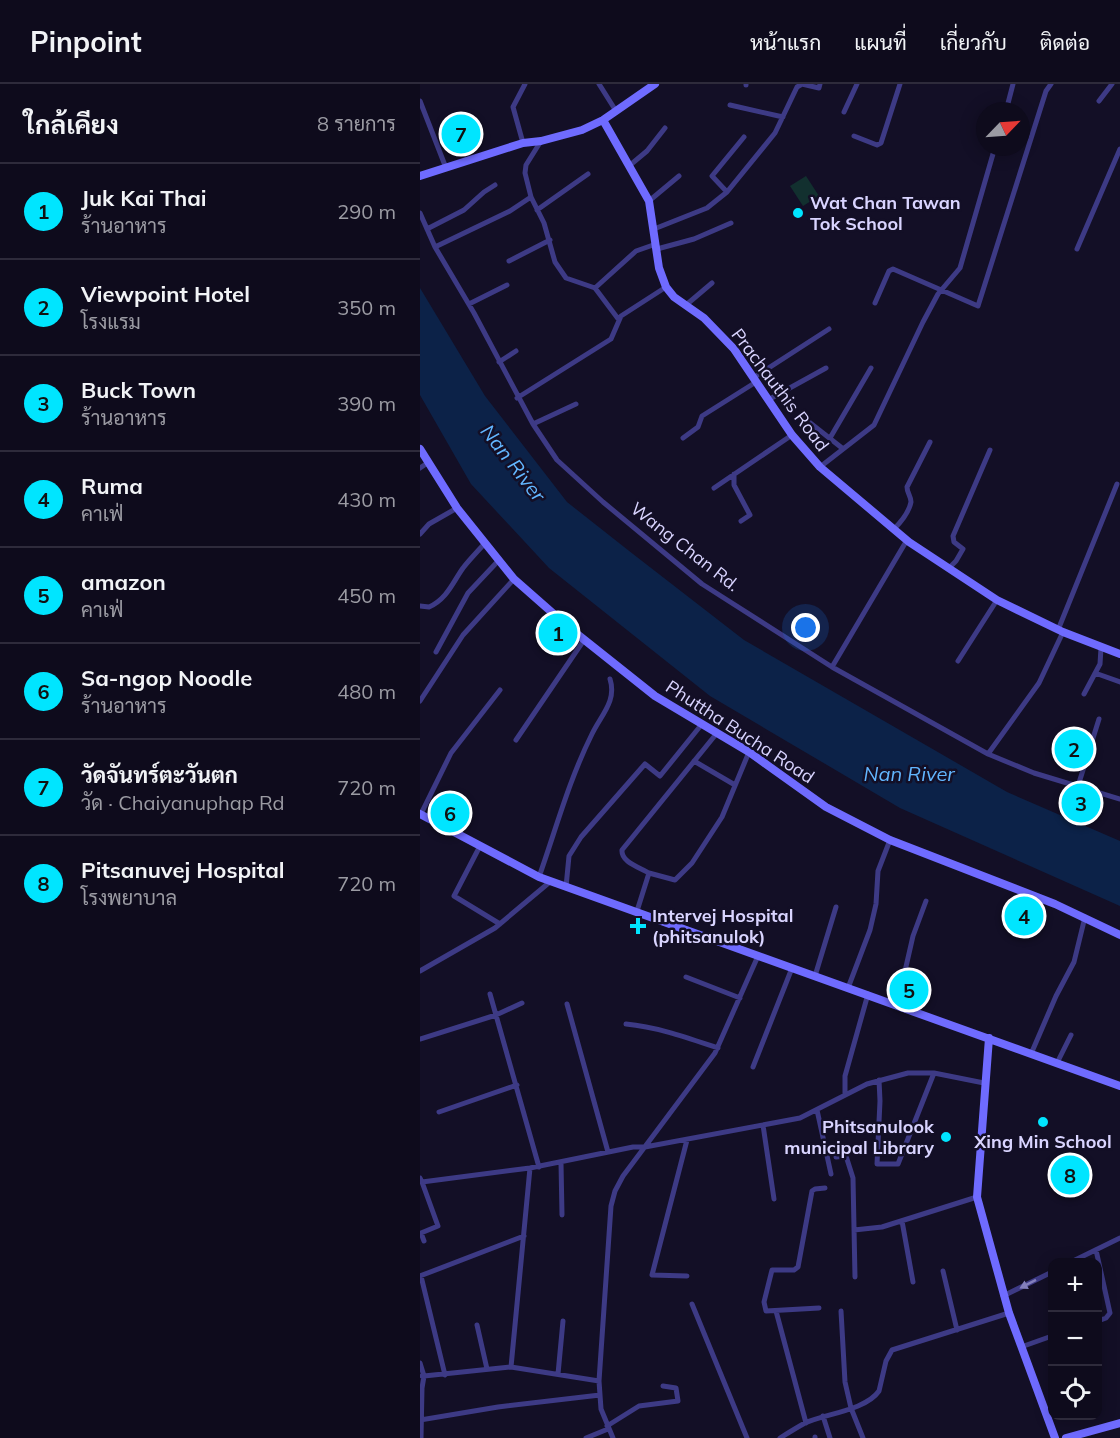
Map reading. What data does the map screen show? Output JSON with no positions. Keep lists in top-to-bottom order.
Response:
{
  "streets": {
    "street": ["Prachauthis Road", "Wang Chan Rd.", "Phuttha Bucha Road"]
  },
  "water": ["Nan River"],
  "places": {
    "other": ["Wat Chan Tawan Tok School", "Xing Min School", "Phitsanulook municipal Library"],
    "health": ["Intervej Hospital (phitsanulok)"]
  },
  "north": "top right",
  "page": {
    "header": "Pinpoint",
    "nav": [
      "หน้าแรก",
      "แผนที่",
      "เกี่ยวกับ",
      "ติดต่อ"
    ],
    "heading": ["ใกล้เคียง", "8 รายการ"],
    "pins": [
      "7",
      "1",
      "2",
      "3",
      "6",
      "4",
      "5",
      "8"
    ],
    "list": [
      {
        "mark": "1",
        "name": "Juk Kai Thai",
        "note": "ร้านอาหาร",
        "value": "290 m"
      },
      {
        "mark": "2",
        "name": "Viewpoint Hotel",
        "note": "โรงแรม",
        "value": "350 m"
      },
      {
        "mark": "3",
        "name": "Buck Town",
        "note": "ร้านอาหาร",
        "value": "390 m"
      },
      {
        "mark": "4",
        "name": "Ruma",
        "note": "คาเฟ่",
        "value": "430 m"
      },
      {
        "mark": "5",
        "name": "amazon",
        "note": "คาเฟ่",
        "value": "450 m"
      },
      {
        "mark": "6",
        "name": "Sa-ngop Noodle",
        "note": "ร้านอาหาร",
        "value": "480 m"
      },
      {
        "mark": "7",
        "name": "วัดจันทร์ตะวันตก",
        "note": "วัด · Chaiyanuphap Rd",
        "value": "720 m"
      },
      {
        "mark": "8",
        "name": "Pitsanuvej Hospital",
        "note": "โรงพยาบาล",
        "value": "720 m"
      }
    ],
    "map_buttons": ["+", "−"]
  }
}
